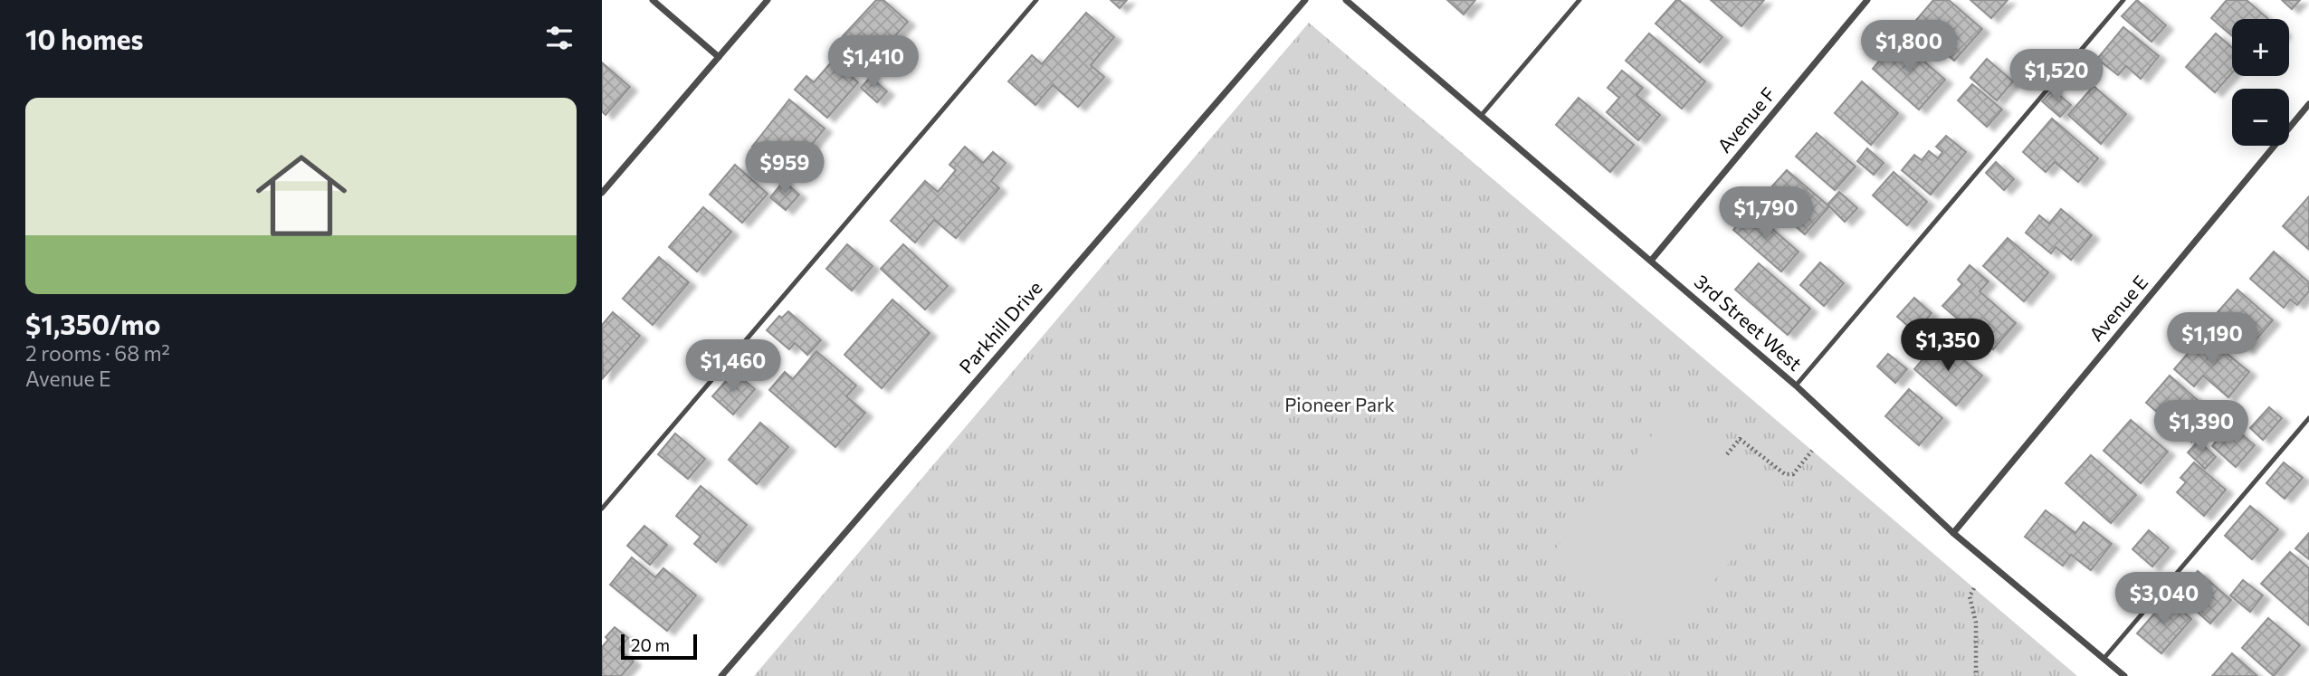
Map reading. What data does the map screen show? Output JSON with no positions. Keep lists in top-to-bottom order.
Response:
{
  "streets": {
    "street": [
      "Avenue F",
      "Avenue E",
      "3rd Street West",
      "Parkhill Drive"
    ]
  },
  "crossings": [
    ["Avenue F", "3rd Street West"],
    ["Avenue E", "3rd Street West"]
  ],
  "parks": ["Pioneer Park"],
  "scale_bar": "20 m",
  "page": {
    "heading": "10 homes",
    "map_buttons": ["+", "−"],
    "price": [
      "$1,800",
      "$1,410",
      "$1,520",
      "$959",
      "$1,790",
      "$1,190",
      "$1,350",
      "$1,460",
      "$1,390",
      "$3,040"
    ],
    "list": [
      {
        "name": "$1,350/mo",
        "note": "2 rooms · 68 m² · Avenue E"
      }
    ],
    "scale": "20 m"
  }
}
